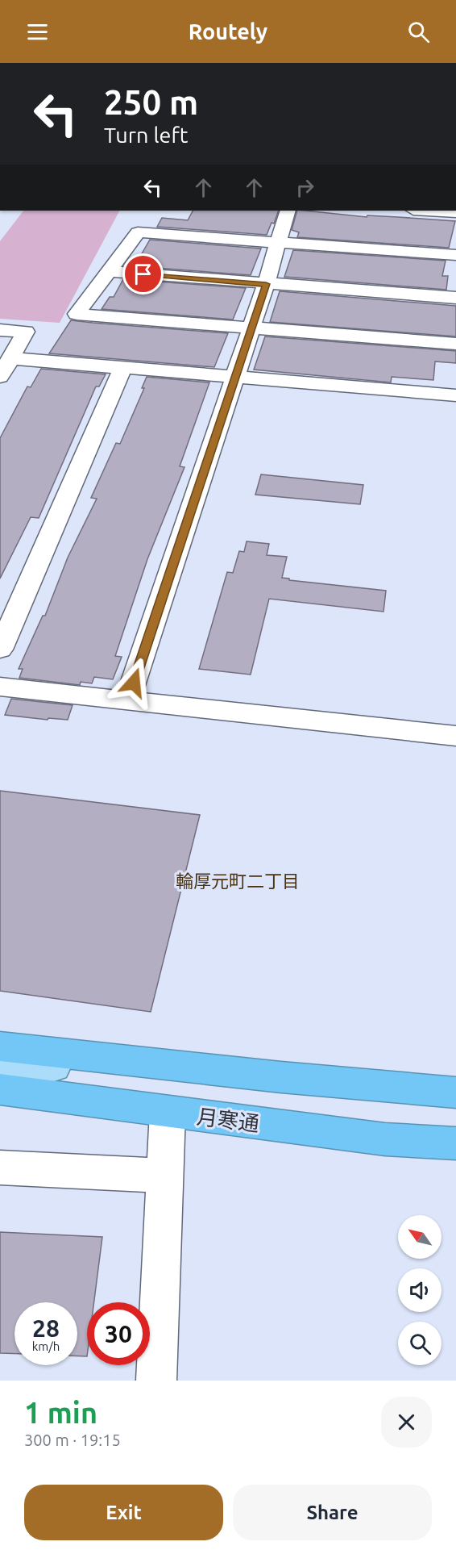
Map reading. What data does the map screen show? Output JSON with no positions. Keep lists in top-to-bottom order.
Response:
{
  "streets": {
    "highway": ["月寒通"]
  },
  "districts": ["輪厚元町二丁目"],
  "north": "top left",
  "page": {
    "header": "Routely",
    "turn": ["250 m", "Turn left"],
    "speed": "28 km/h",
    "limit": "30",
    "heading": ["1 min", "300 m · 19:15"],
    "buttons": ["Exit", "Share"]
  }
}
